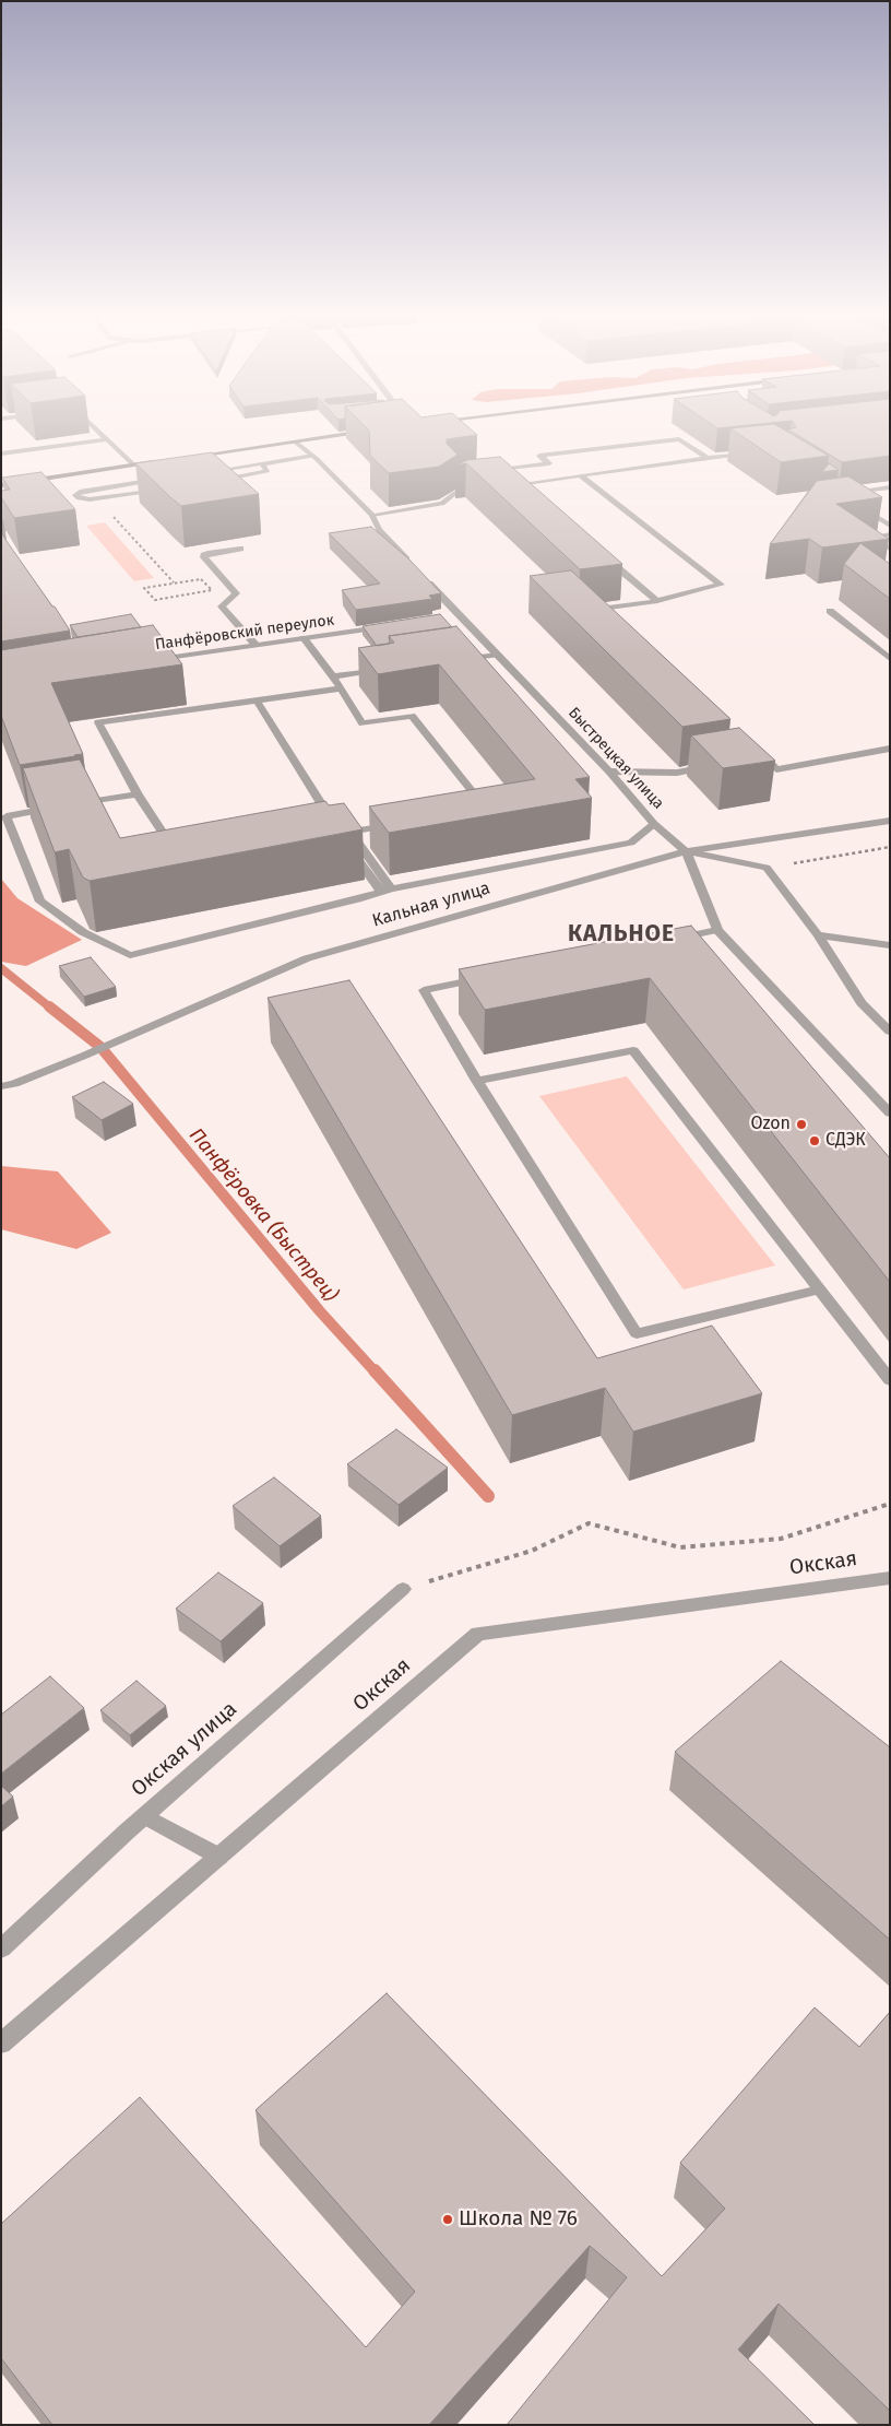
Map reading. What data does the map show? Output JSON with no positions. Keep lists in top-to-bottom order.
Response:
{
  "streets": {
    "street": [
      "Панфёровский переулок",
      "Быстрецкая улица",
      "Кальная улица",
      "Окская",
      "Окская улица"
    ]
  },
  "crossings": [
    ["Быстрецкая улица", "Кальная улица"]
  ],
  "districts": ["КАЛЬНОЕ"],
  "water": ["Панфёровка (Быстрец)"],
  "places": ["Ozon", "СДЭК", "Школа № 76"]
}
